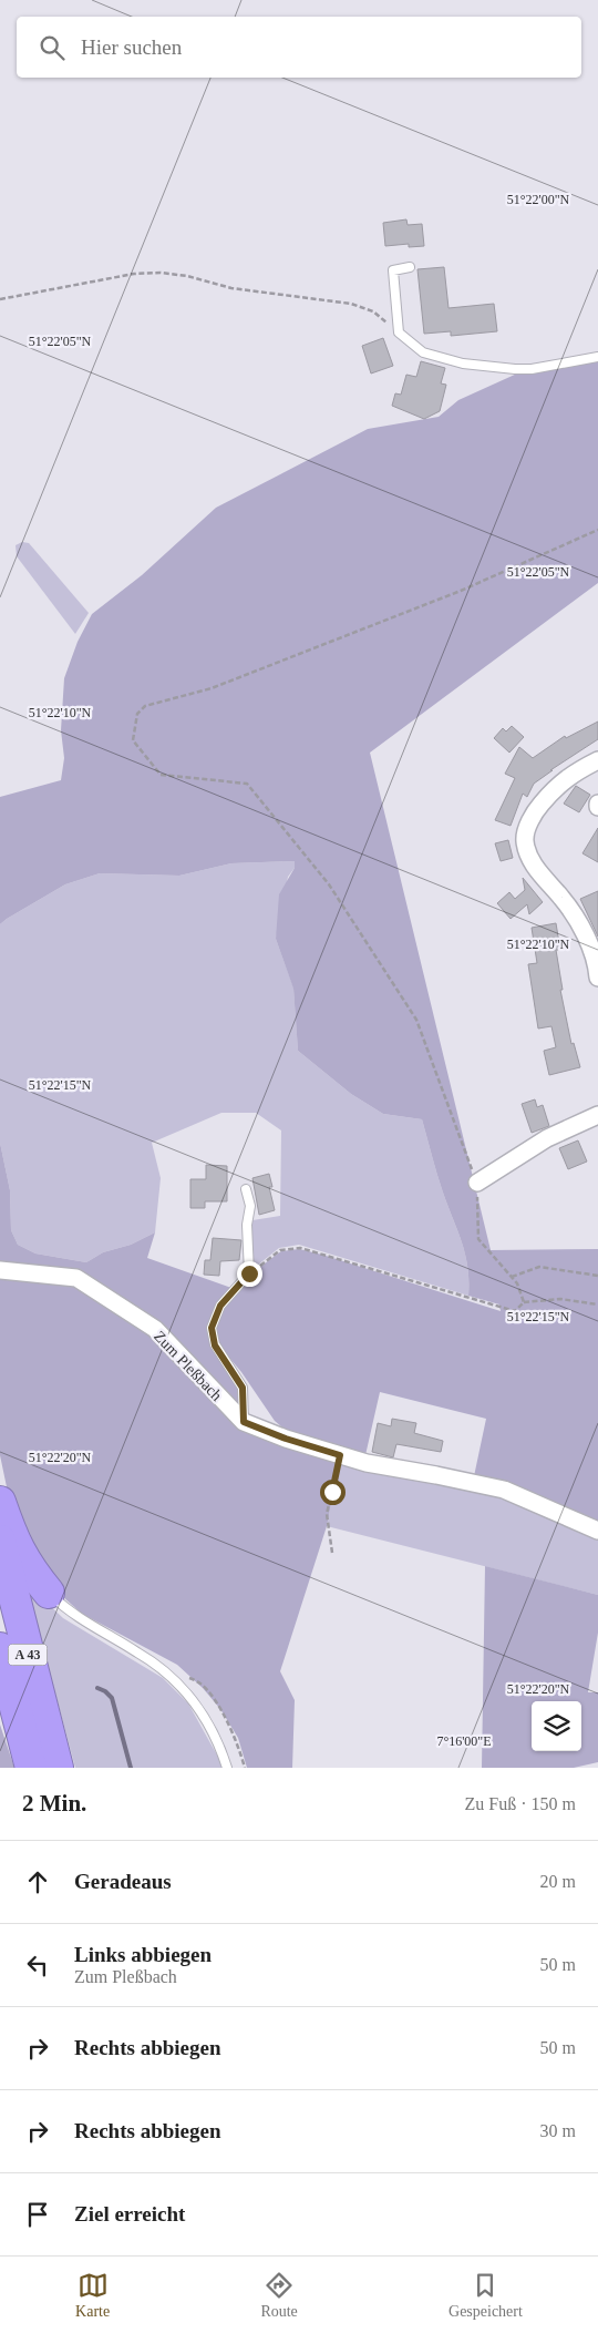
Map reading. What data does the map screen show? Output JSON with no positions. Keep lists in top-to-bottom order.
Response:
{
  "streets": {
    "highway": ["A 43"],
    "street": ["Zum Pleßbach"]
  },
  "page": {
    "search": "Hier suchen",
    "heading": ["2 Min.", "Zu Fuß · 150 m"],
    "list": [
      ["Geradeaus", "20 m"],
      ["Links abbiegen", "Zum Pleßbach", "50 m"],
      ["Rechts abbiegen", "50 m"],
      ["Rechts abbiegen", "30 m"],
      "Ziel erreicht"
    ],
    "nav": ["Karte", "Route", "Gespeichert"]
  },
  "coordinates": [
    "51°22'00\"N",
    "51°22'05\"N",
    "51°22'10\"N",
    "51°22'15\"N",
    "51°22'20\"N",
    "7°16'00\"E"
  ]
}
